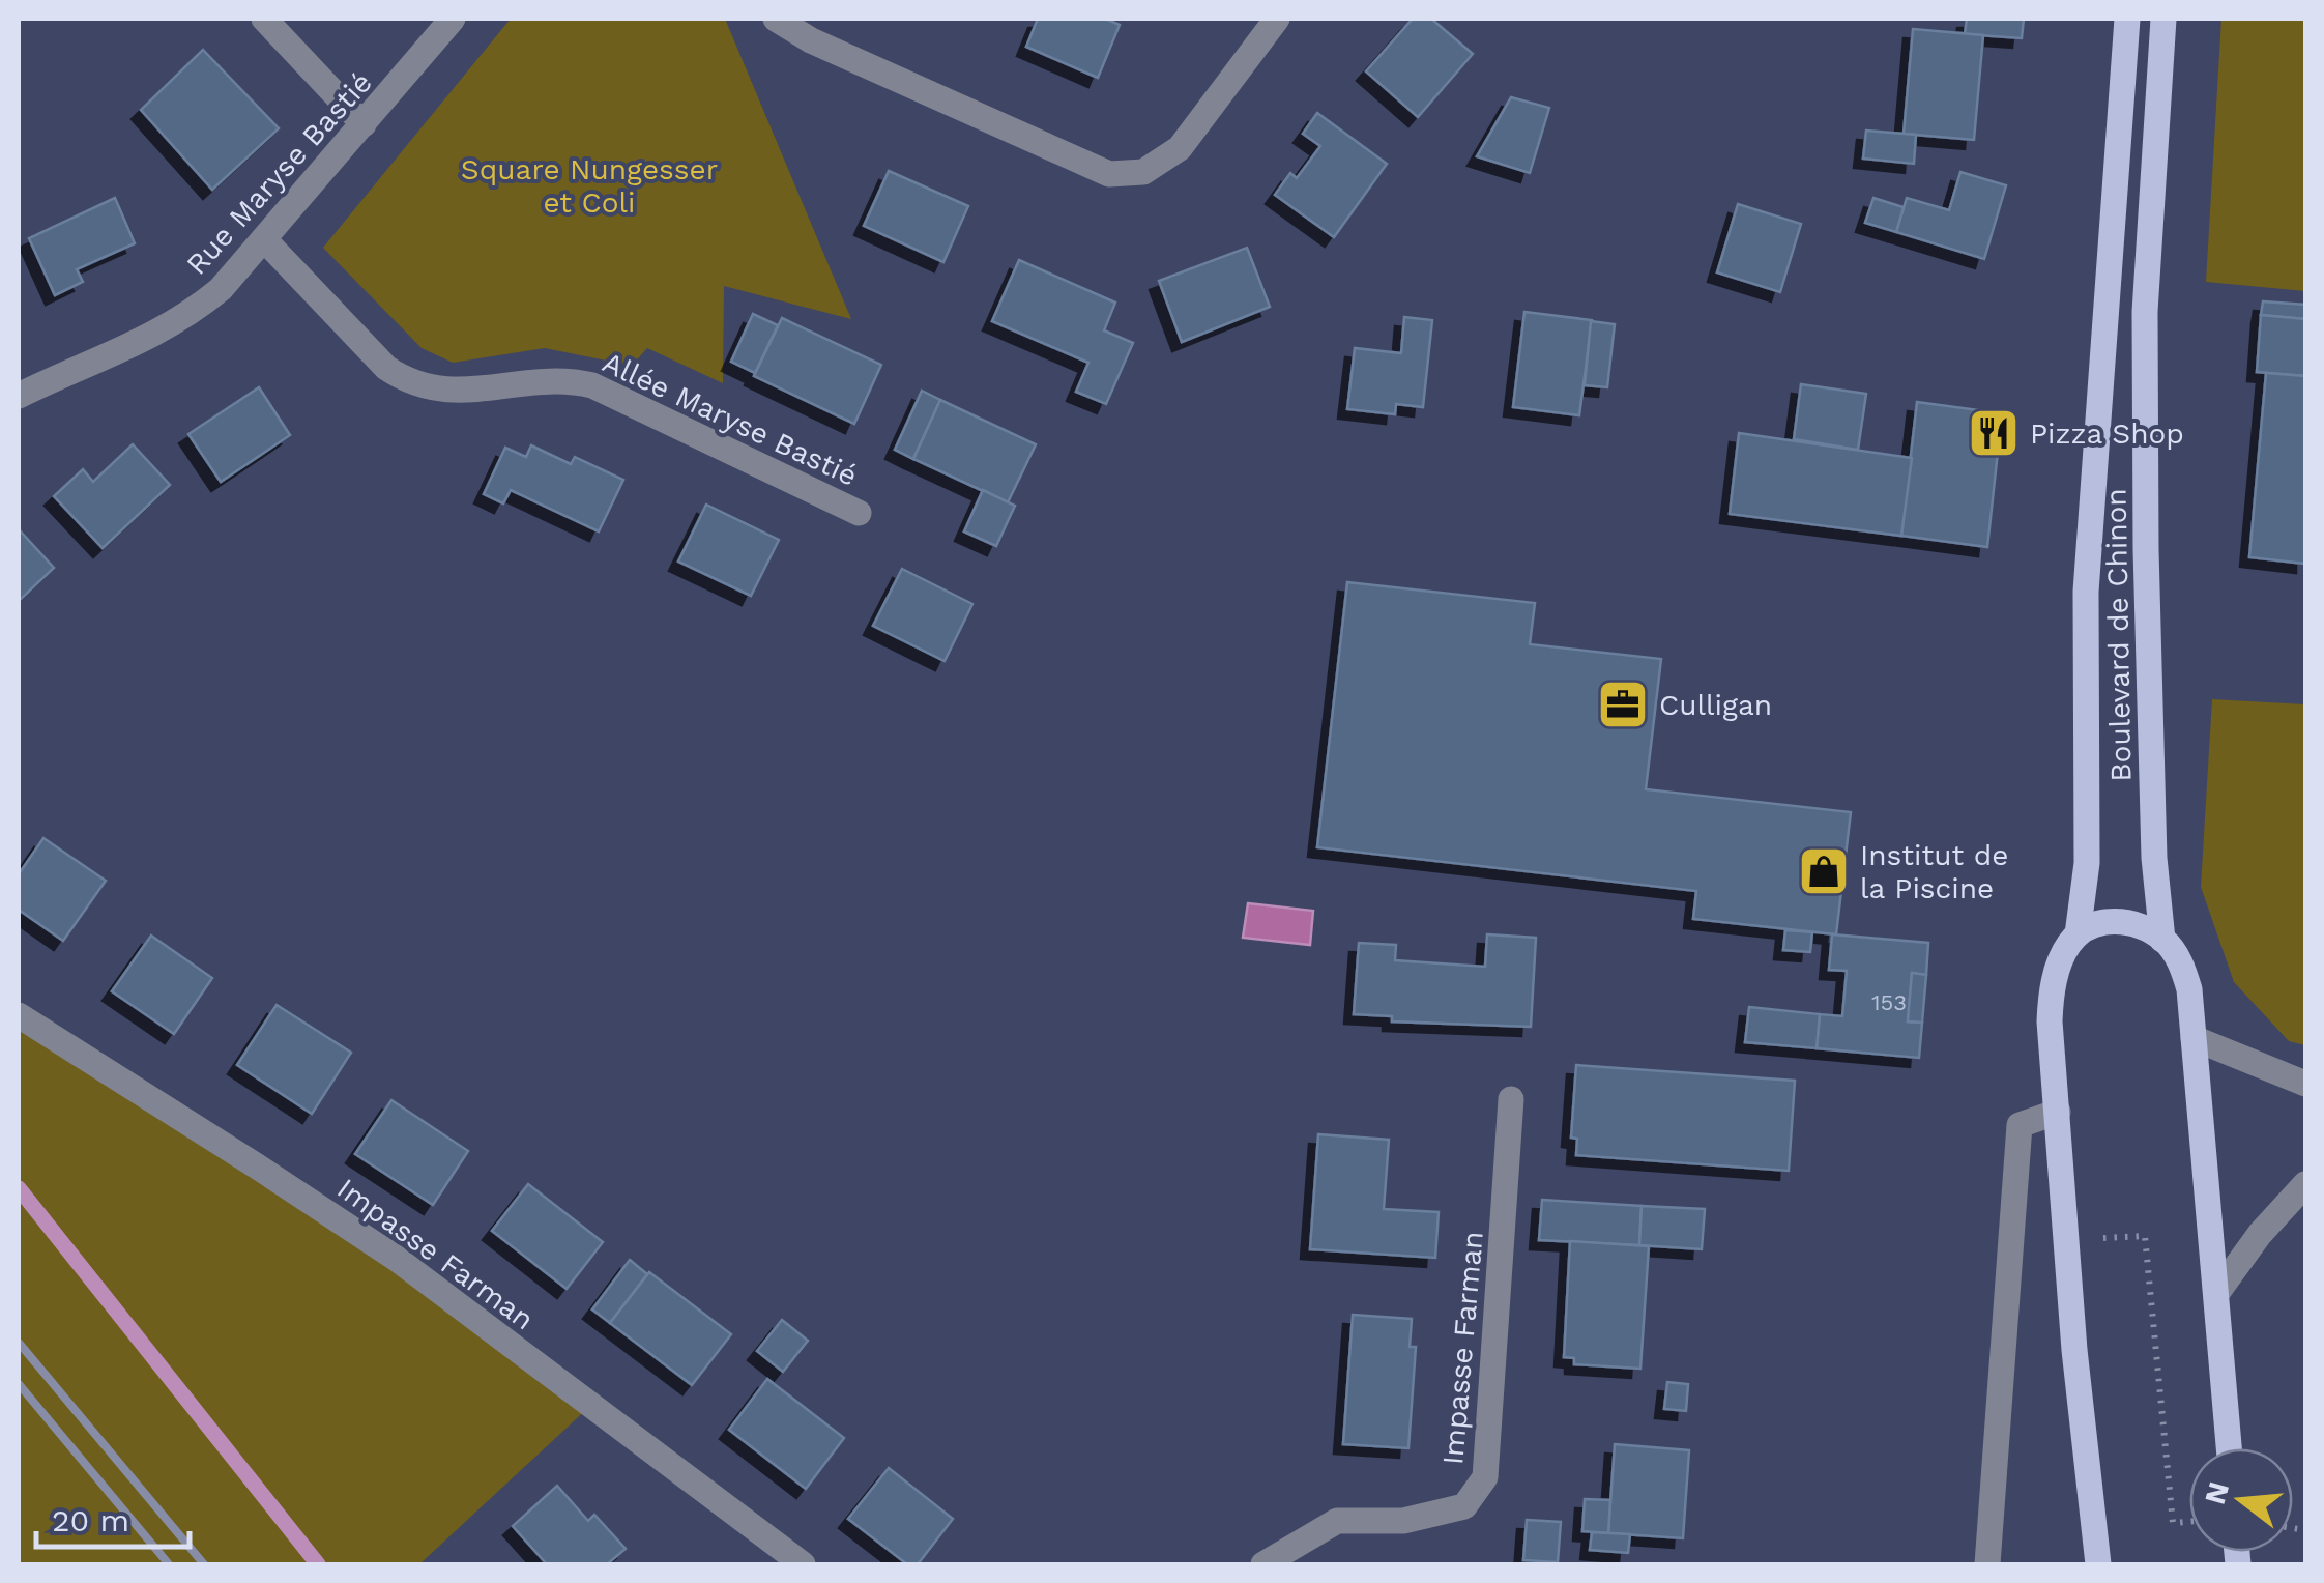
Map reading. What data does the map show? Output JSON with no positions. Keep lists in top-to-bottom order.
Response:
{
  "streets": {
    "main road": ["Boulevard de Chinon"],
    "street": ["Rue Maryse Bastié", "Allée Maryse Bastié", "Impasse Farman"]
  },
  "crossings": [
    ["Rue Maryse Bastié", "Allée Maryse Bastié"]
  ],
  "parks": ["Square Nungesser et Coli"],
  "places": {
    "restaurant": ["Pizza Shop"],
    "office": ["Culligan"],
    "shop": ["Institut de la Piscine"]
  },
  "house_numbers": ["153"],
  "scale_bar": "20 m",
  "north": "left"
}
